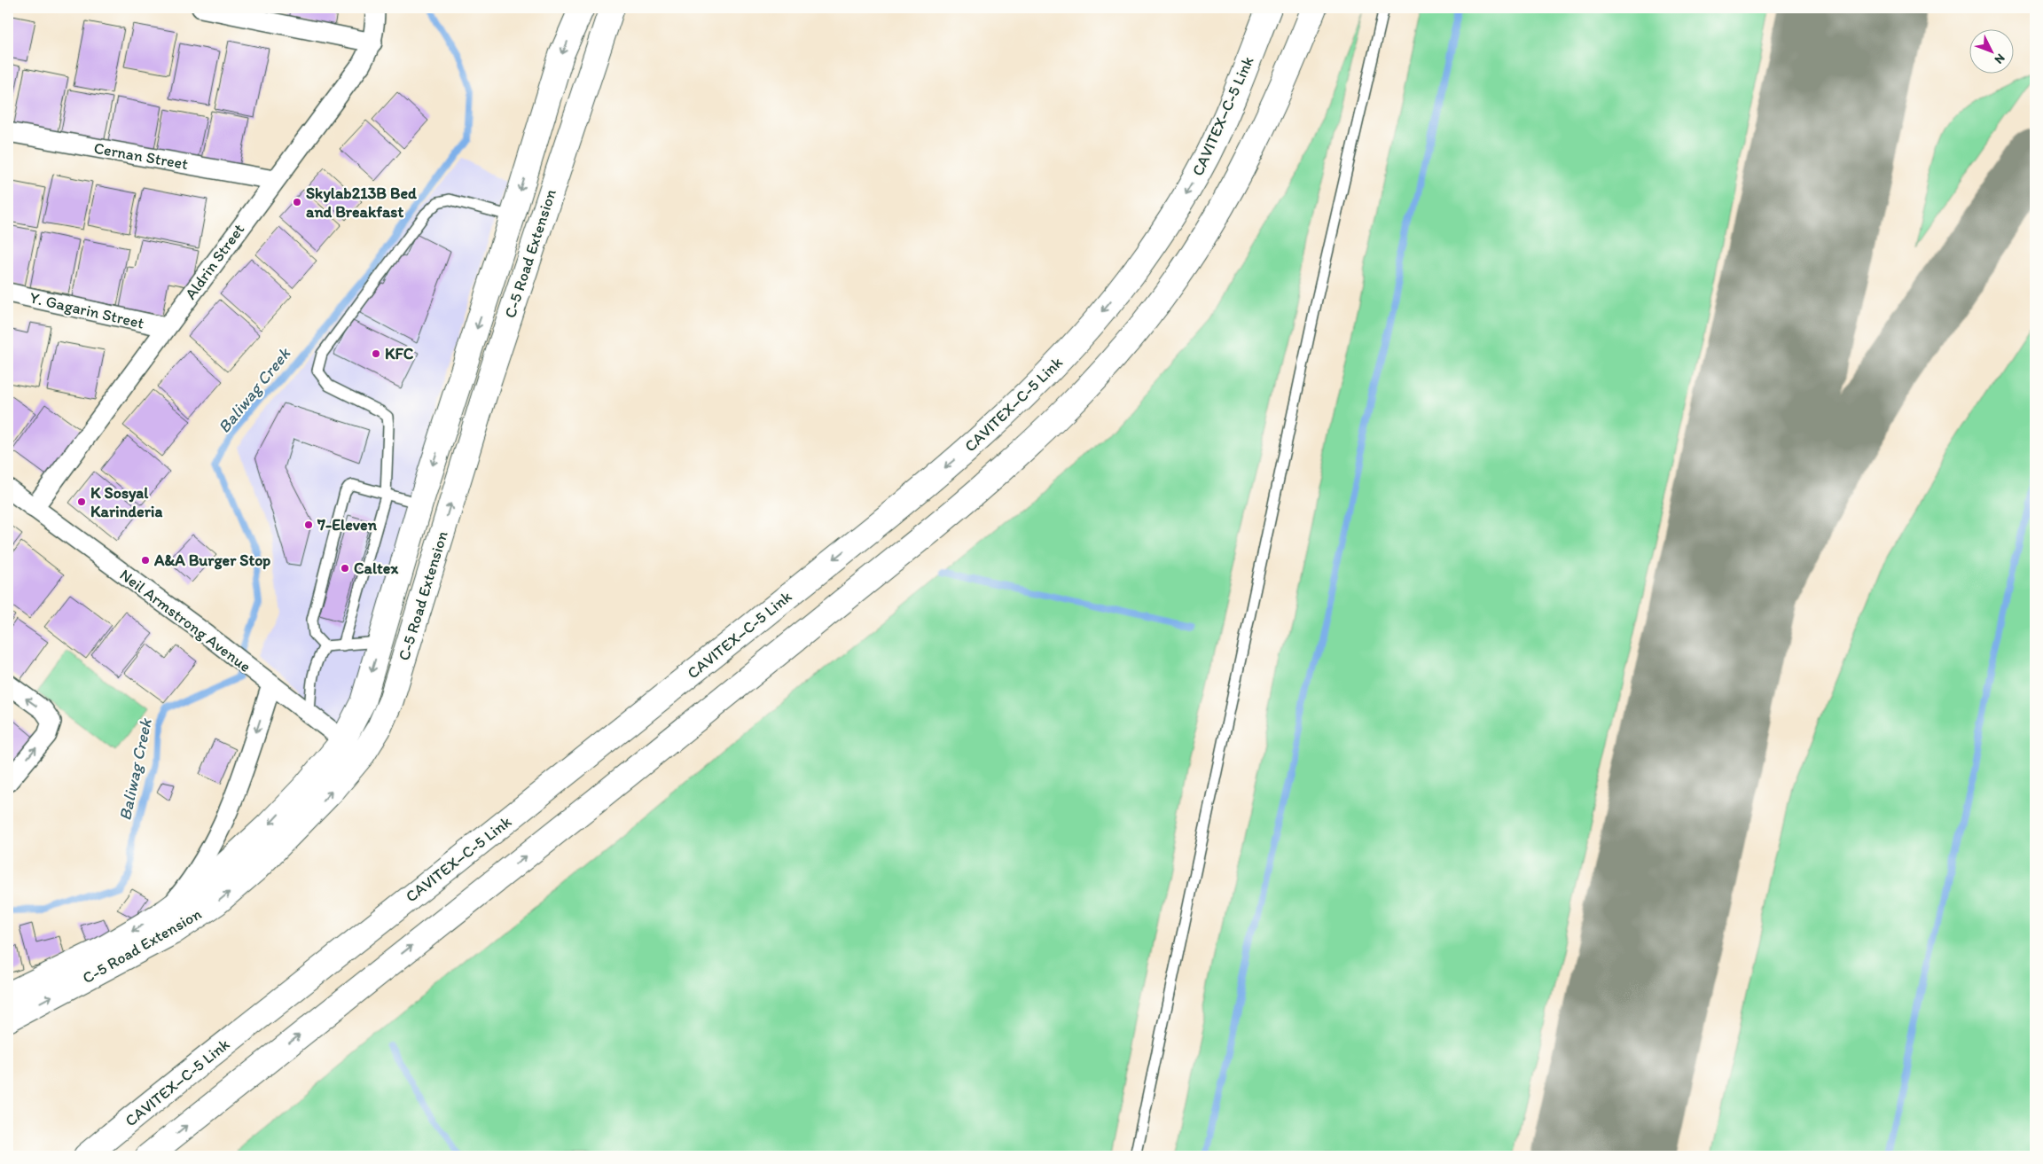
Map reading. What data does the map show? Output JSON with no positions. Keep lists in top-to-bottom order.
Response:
{
  "streets": {
    "main road": ["CAVITEX–C-5 Link", "C-5 Road Extension"],
    "street": [
      "Cernan Street",
      "Aldrin Street",
      "Y. Gagarin Street",
      "Neil Armstrong Avenue"
    ]
  },
  "crossings": [
    ["Cernan Street", "Aldrin Street"],
    ["C-5 Road Extension", "Neil Armstrong Avenue"],
    ["Aldrin Street", "Y. Gagarin Street"],
    ["Aldrin Street", "Neil Armstrong Avenue"]
  ],
  "water": ["Baliwag Creek"],
  "places": [
    "Skylab213B Bed and Breakfast",
    "KFC",
    "K Sosyal Karinderia",
    "7-Eleven",
    "A&A Burger Stop",
    "Caltex"
  ],
  "north": "bottom right"
}
